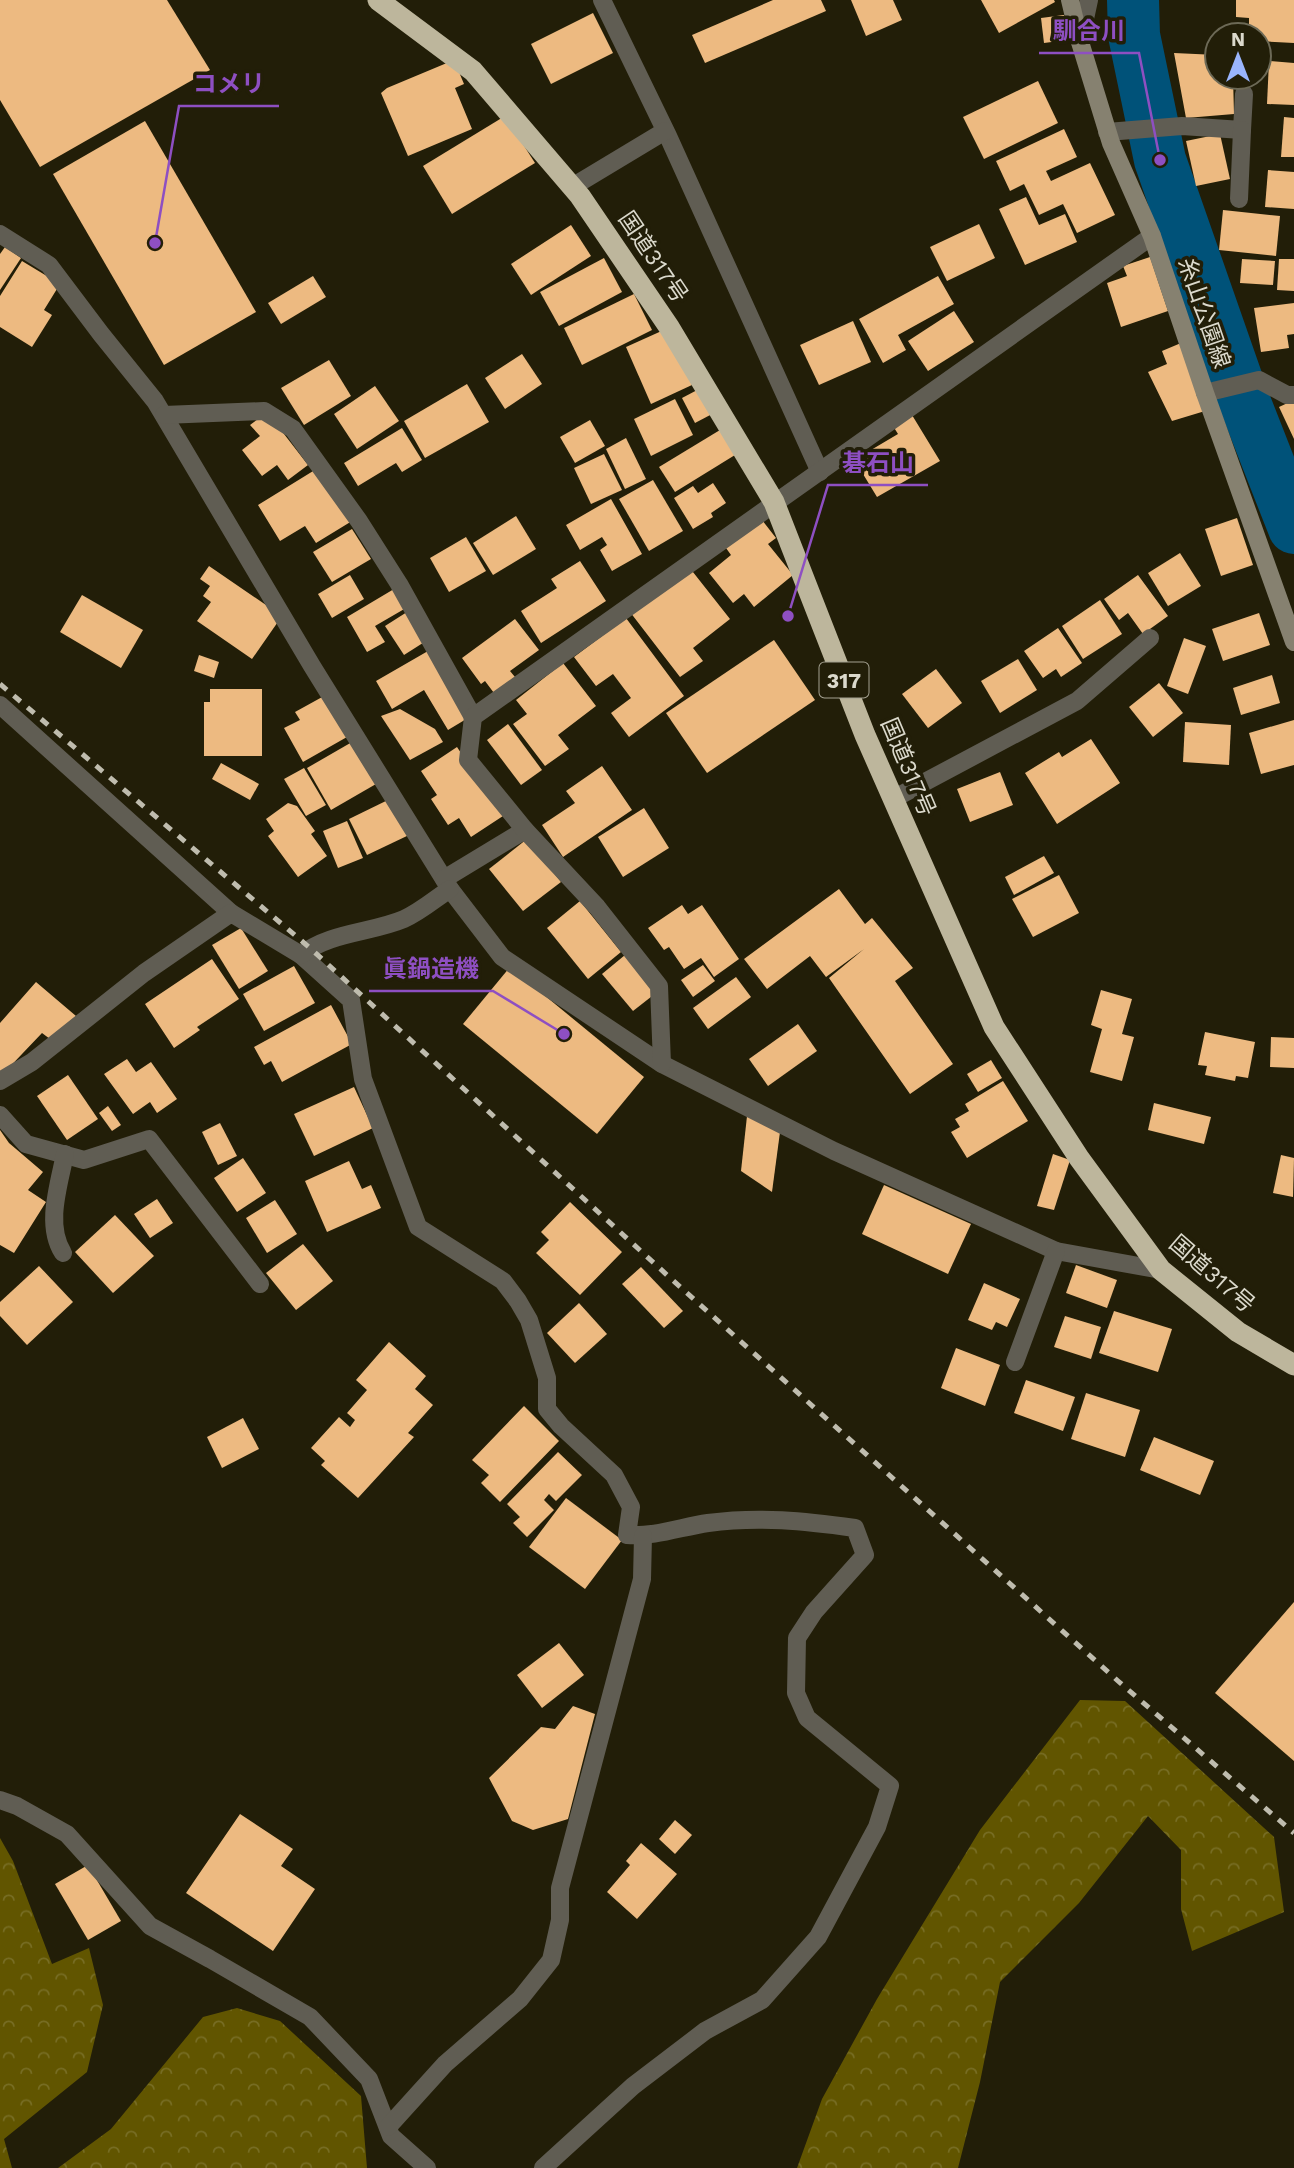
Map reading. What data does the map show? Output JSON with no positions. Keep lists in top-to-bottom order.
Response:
{
  "streets": {
    "highway": ["国道317号", "317"],
    "main road": ["糸山公園線"]
  },
  "places": [
    "馴合川",
    "コメリ",
    "碁石山",
    "眞鍋造機"
  ],
  "north": "top"
}
